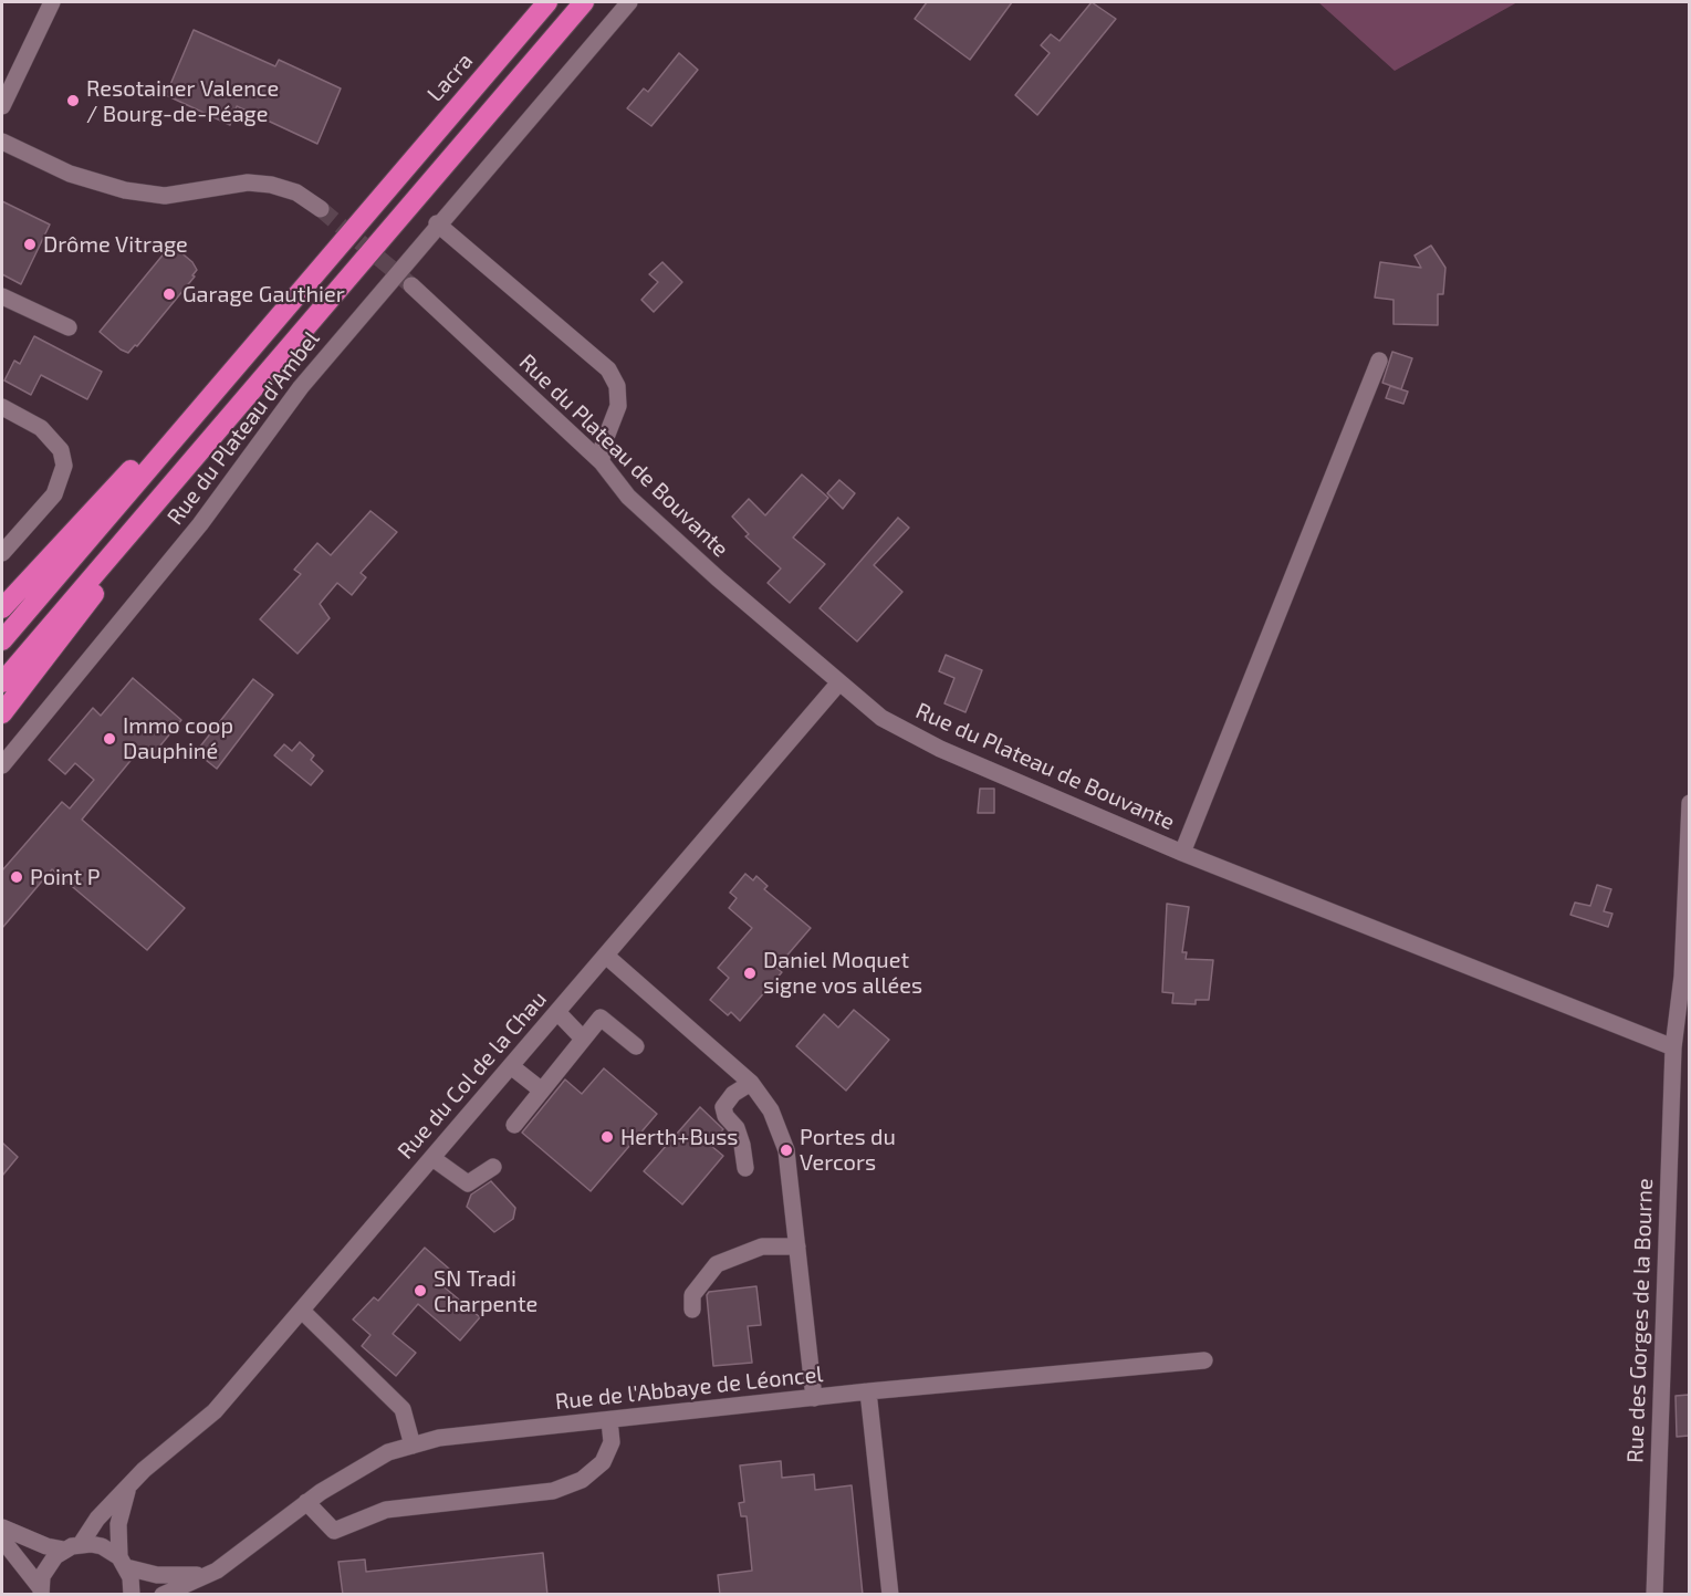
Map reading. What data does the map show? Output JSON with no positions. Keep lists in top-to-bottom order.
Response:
{
  "streets": {
    "highway": ["Lacra"],
    "street": [
      "Rue du Plateau d'Ambel",
      "Rue du Plateau de Bouvante",
      "Rue du Col de la Chau",
      "Rue des Gorges de la Bourne",
      "Rue de l'Abbaye de Léoncel"
    ]
  },
  "crossings": [
    ["Rue du Plateau de Bouvante", "Rue du Col de la Chau"],
    ["Rue du Plateau de Bouvante", "Rue des Gorges de la Bourne"]
  ],
  "places": [
    "Resotainer Valence / Bourg-de-Péage",
    "Drôme Vitrage",
    "Garage Gauthier",
    "Immo coop Dauphiné",
    "Point P",
    "Daniel Moquet signe vos allées",
    "Herth+Buss",
    "Portes du Vercors",
    "SN Tradi Charpente"
  ]
}
